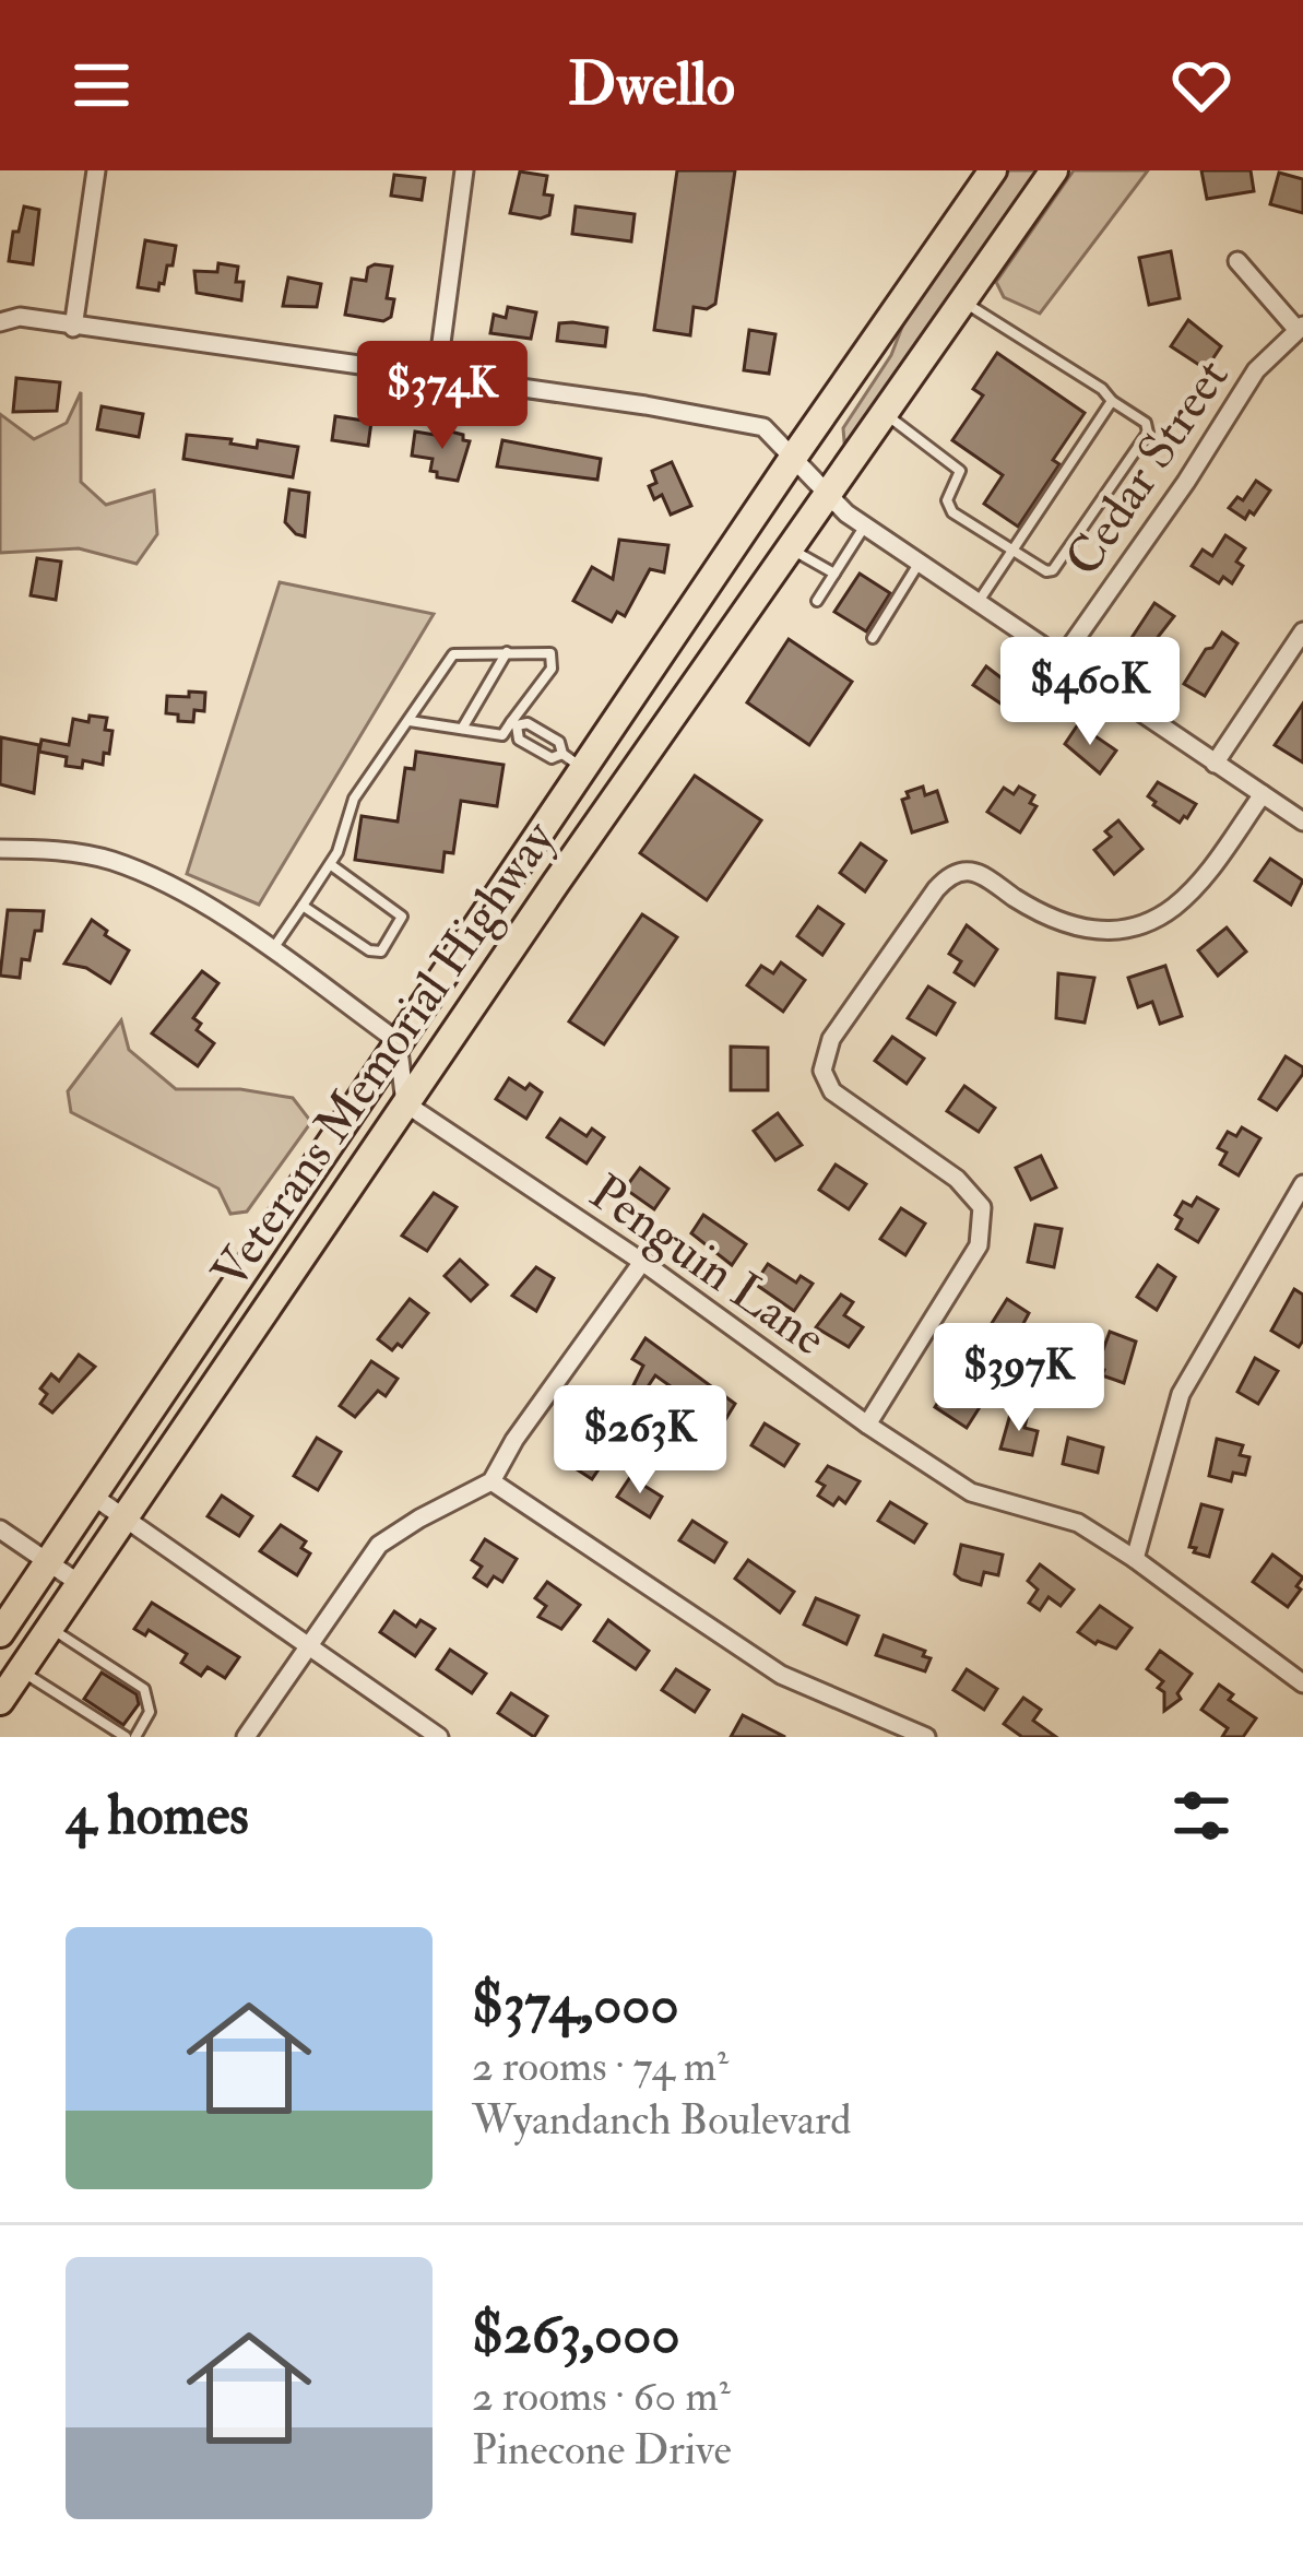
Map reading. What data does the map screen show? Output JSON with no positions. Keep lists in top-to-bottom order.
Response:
{
  "streets": {
    "main road": ["Veterans Memorial Highway"],
    "street": ["Cedar Street", "Penguin Lane"]
  },
  "crossings": [
    ["Veterans Memorial Highway", "Penguin Lane"]
  ],
  "page": {
    "header": "Dwello",
    "price": [
      "$374K",
      "$460K",
      "$397K",
      "$263K"
    ],
    "heading": "4 homes",
    "list": [
      {
        "name": "$374,000",
        "note": "2 rooms · 74 m² · Wyandanch Boulevard"
      },
      {
        "name": "$263,000",
        "note": "2 rooms · 60 m² · Pinecone Drive"
      }
    ]
  }
}
